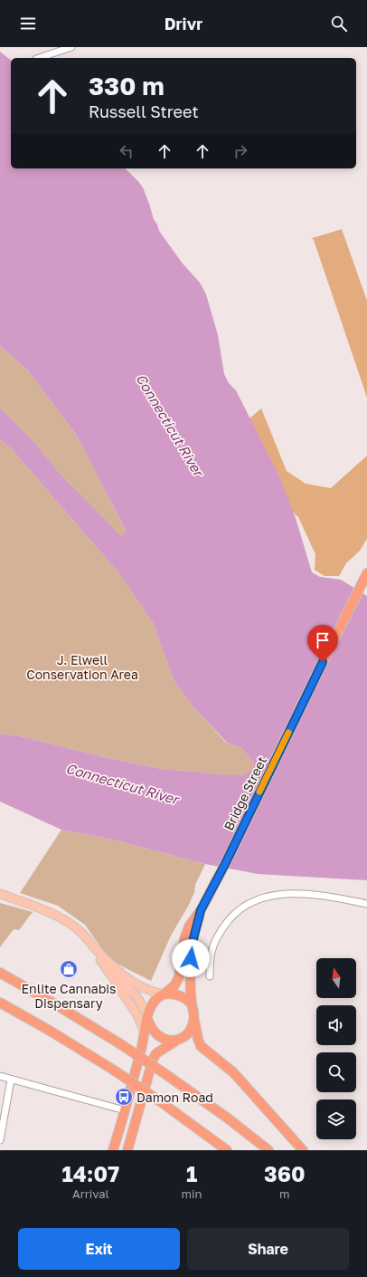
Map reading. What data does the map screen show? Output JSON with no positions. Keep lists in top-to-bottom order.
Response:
{
  "streets": {
    "highway": ["Bridge Street"]
  },
  "water": ["Connecticut River"],
  "parks": ["J. Elwell Conservation Area"],
  "places": {
    "shop": ["Enlite Cannabis Dispensary"],
    "bus stop": ["Damon Road"]
  },
  "north": "top",
  "page": {
    "header": "Drivr",
    "turn": ["330 m", "Russell Street"],
    "eta": [
      "14:07",
      "Arrival",
      "1",
      "min",
      "360",
      "m"
    ],
    "buttons": ["Exit", "Share"]
  }
}
